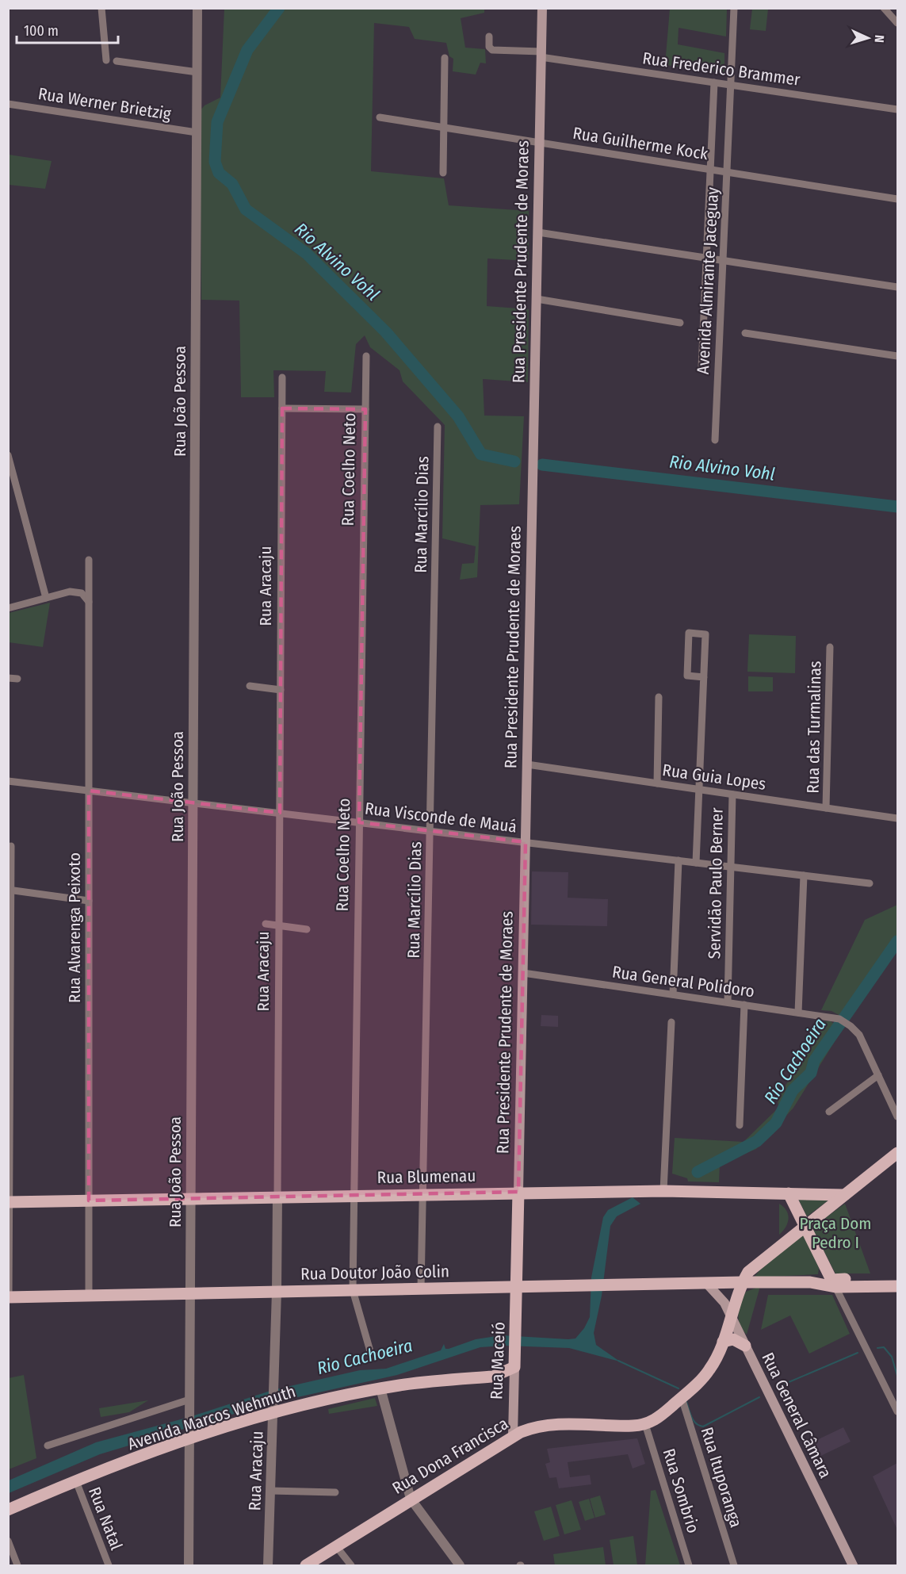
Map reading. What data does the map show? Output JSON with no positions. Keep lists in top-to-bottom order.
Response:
{
  "streets": {
    "main road": [
      "Rua Presidente Prudente de Moraes",
      "Rua Blumenau",
      "Rua Doutor João Colin",
      "Rua Maceió",
      "Rua General Câmara",
      "Avenida Marcos Wehmuth",
      "Rua Dona Francisca"
    ],
    "street": [
      "Rua Frederico Brammer",
      "Rua Werner Brietzig",
      "Rua Guilherme Kock",
      "Avenida Almirante Jaceguay",
      "Rua João Pessoa",
      "Rua Coelho Neto",
      "Rua Marcílio Dias",
      "Rua Aracaju",
      "Rua das Turmalinas",
      "Rua Guia Lopes",
      "Rua Visconde de Mauá",
      "Servidão Paulo Berner",
      "Rua Alvarenga Peixoto",
      "Rua General Polidoro",
      "Rua Ituporanga",
      "Rua Sombrio",
      "Rua Natal"
    ]
  },
  "crossings": [
    ["Rua Frederico Brammer", "Rua Presidente Prudente de Moraes"],
    ["Rua Frederico Brammer", "Avenida Almirante Jaceguay"],
    ["Rua Werner Brietzig", "Rua João Pessoa"],
    ["Rua Guilherme Kock", "Rua Presidente Prudente de Moraes"],
    ["Rua Guilherme Kock", "Avenida Almirante Jaceguay"],
    ["Rua Presidente Prudente de Moraes", "Rua Guia Lopes"],
    ["Rua Presidente Prudente de Moraes", "Rua Visconde de Mauá"],
    ["Rua Presidente Prudente de Moraes", "Rua General Polidoro"],
    ["Rua Presidente Prudente de Moraes", "Rua Blumenau"],
    ["Rua Presidente Prudente de Moraes", "Rua Doutor João Colin"],
    ["Rua Presidente Prudente de Moraes", "Rua Maceió"],
    ["Rua João Pessoa", "Rua Visconde de Mauá"],
    ["Rua João Pessoa", "Rua Blumenau"],
    ["Rua João Pessoa", "Rua Doutor João Colin"],
    ["Rua João Pessoa", "Avenida Marcos Wehmuth"],
    ["Rua Coelho Neto", "Rua Visconde de Mauá"],
    ["Rua Coelho Neto", "Rua Blumenau"],
    ["Rua Coelho Neto", "Rua Doutor João Colin"],
    ["Rua Marcílio Dias", "Rua Visconde de Mauá"],
    ["Rua Marcílio Dias", "Rua Blumenau"],
    ["Rua Marcílio Dias", "Rua Doutor João Colin"],
    ["Rua Aracaju", "Rua Visconde de Mauá"],
    ["Rua Aracaju", "Rua Blumenau"],
    ["Rua Aracaju", "Rua Doutor João Colin"],
    ["Rua Aracaju", "Avenida Marcos Wehmuth"],
    ["Rua das Turmalinas", "Rua Guia Lopes"],
    ["Rua Guia Lopes", "Servidão Paulo Berner"],
    ["Rua Visconde de Mauá", "Servidão Paulo Berner"],
    ["Rua Visconde de Mauá", "Rua Alvarenga Peixoto"],
    ["Servidão Paulo Berner", "Rua General Polidoro"],
    ["Rua Alvarenga Peixoto", "Rua Blumenau"],
    ["Rua Alvarenga Peixoto", "Rua Doutor João Colin"],
    ["Rua Doutor João Colin", "Rua Maceió"],
    ["Rua Doutor João Colin", "Rua General Câmara"],
    ["Rua Maceió", "Avenida Marcos Wehmuth"],
    ["Rua Maceió", "Rua Dona Francisca"],
    ["Avenida Marcos Wehmuth", "Rua Natal"],
    ["Rua Dona Francisca", "Rua Sombrio"]
  ],
  "water": ["Rio Alvino Vohl", "Rio Cachoeira"],
  "parks": ["Praça Dom Pedro I"],
  "scale_bar": "100 m",
  "north": "right"
}
